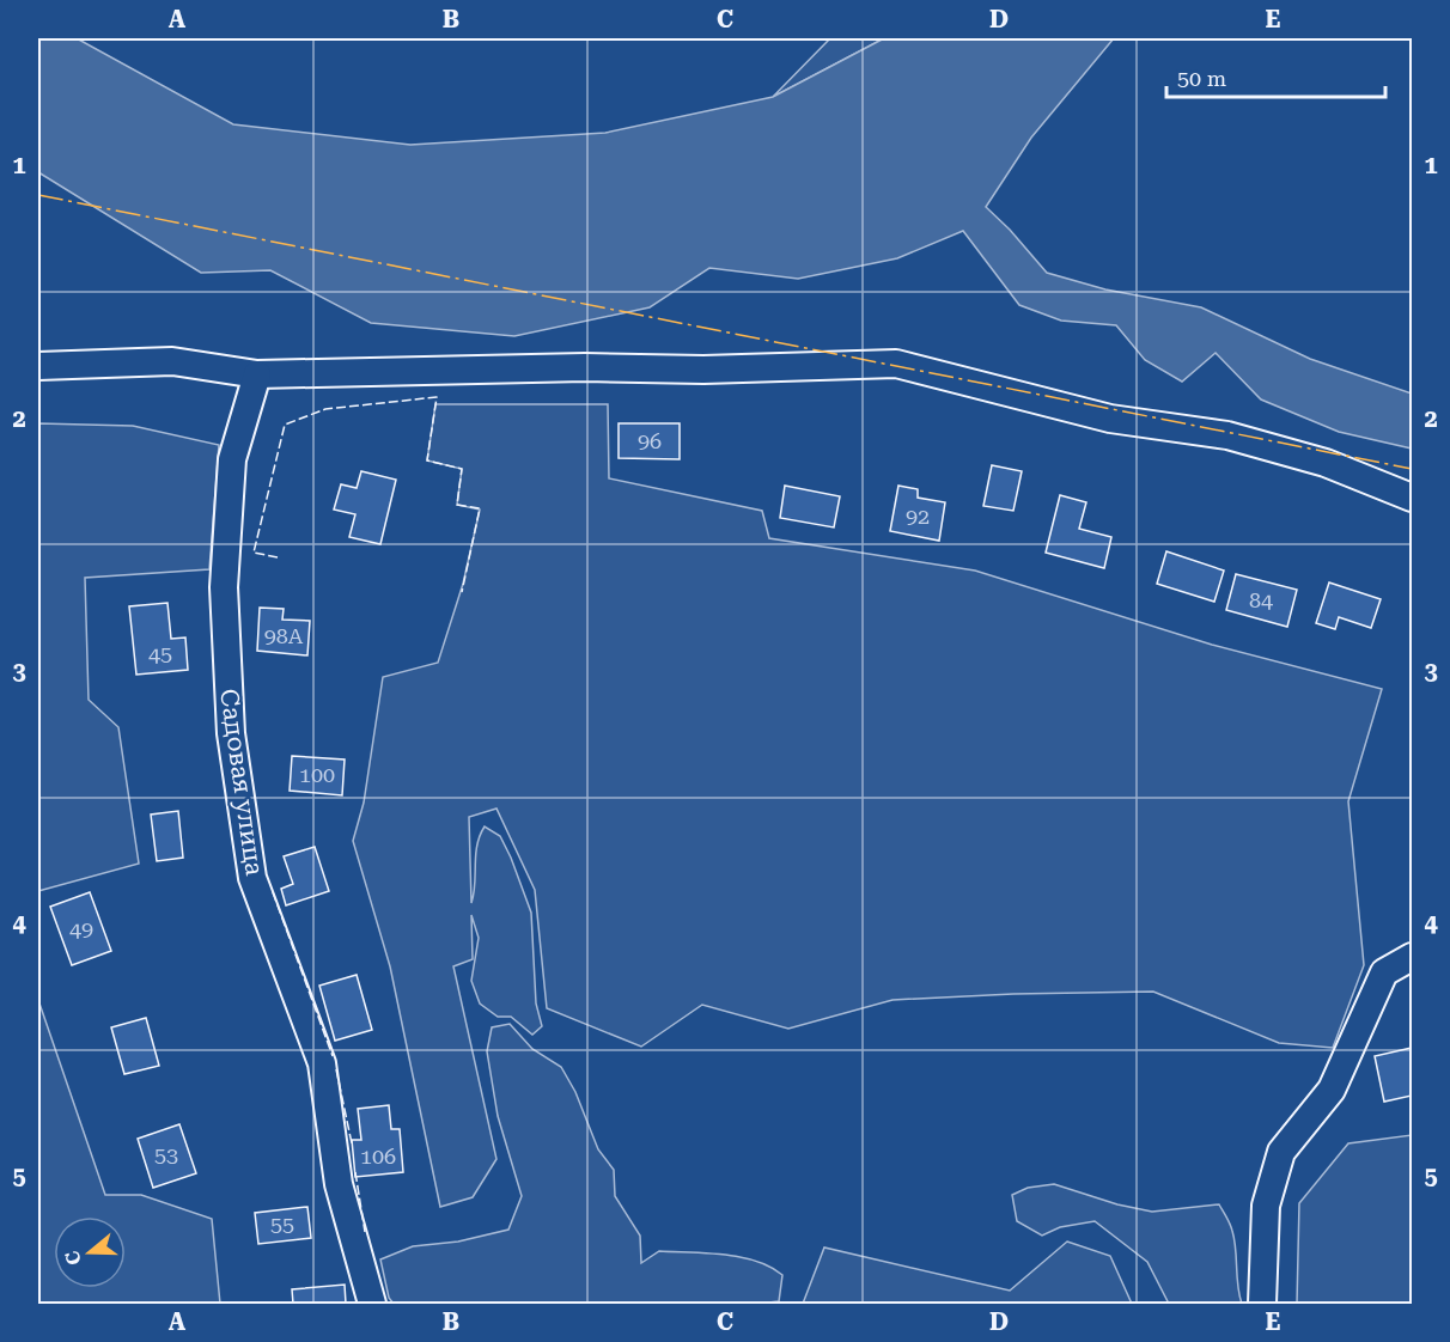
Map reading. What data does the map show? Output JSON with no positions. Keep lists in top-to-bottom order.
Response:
{
  "streets": {
    "street": ["Садовая улица"]
  },
  "house_numbers": [
    "96",
    "92",
    "84",
    "98А",
    "45",
    "100",
    "49",
    "53",
    "106",
    "55"
  ],
  "scale_bar": "50 m",
  "north": "left",
  "grid": {
    "columns": [
      "A",
      "B",
      "C",
      "D",
      "E"
    ],
    "rows": [
      "1",
      "2",
      "3",
      "4",
      "5"
    ]
  }
}
